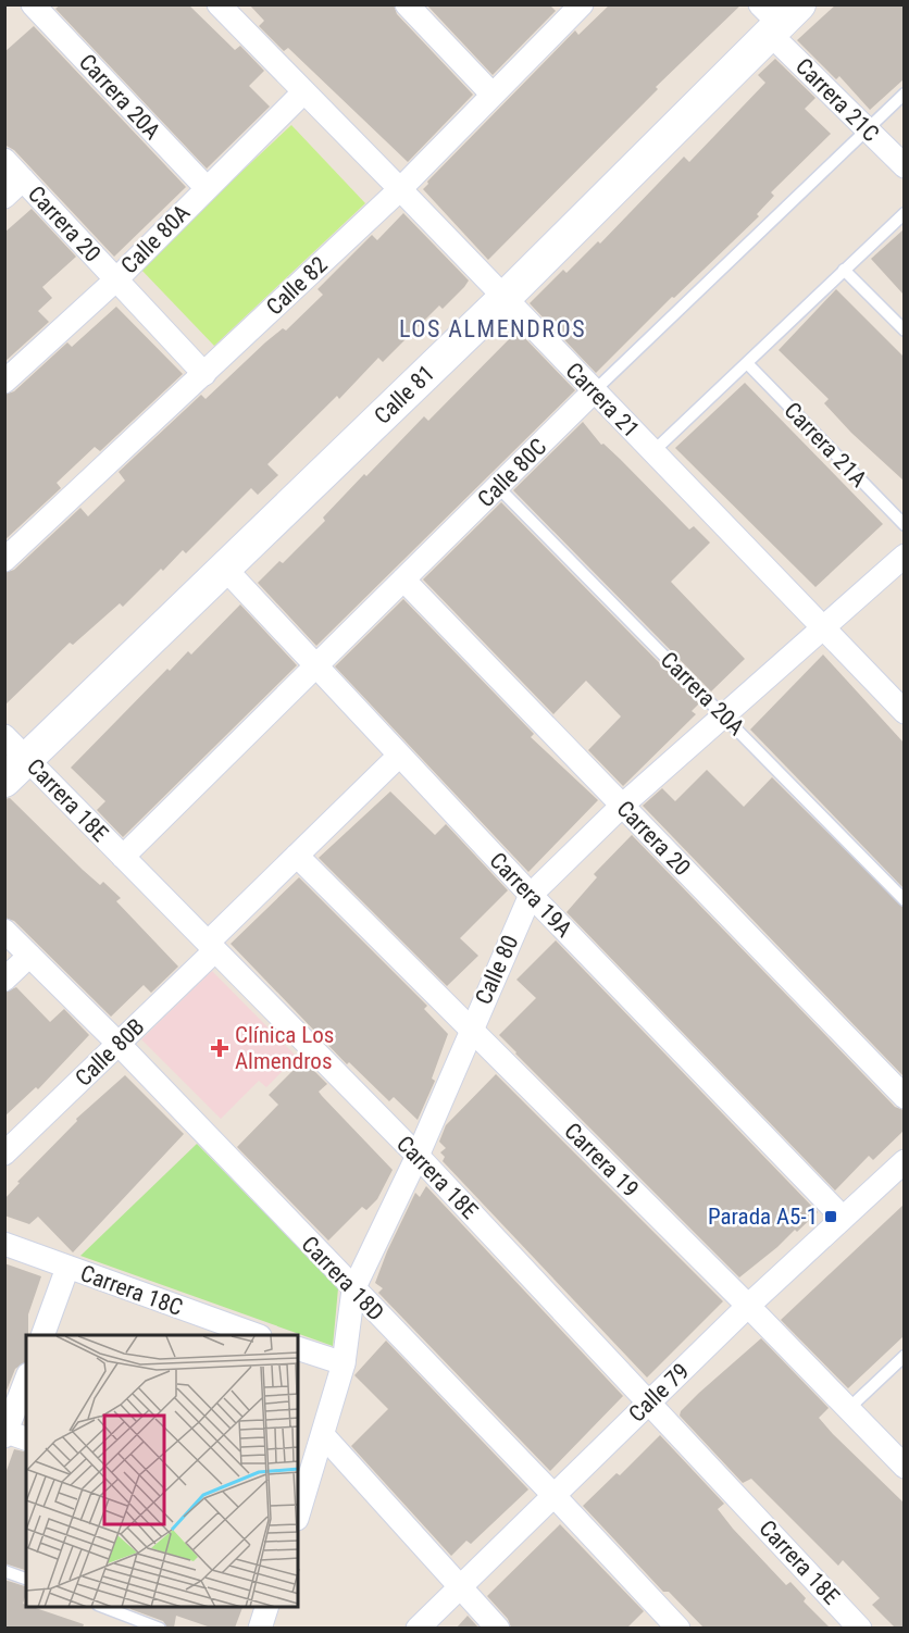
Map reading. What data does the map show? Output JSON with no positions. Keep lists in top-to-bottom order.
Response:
{
  "streets": {
    "street": [
      "Carrera 20A",
      "Carrera 21C",
      "Carrera 20",
      "Calle 80A",
      "Calle 82",
      "Calle 81",
      "Carrera 21",
      "Calle 80C",
      "Carrera 18E",
      "Carrera 19A",
      "Calle 80",
      "Calle 80B",
      "Carrera 19",
      "Carrera 18D",
      "Carrera 18C",
      "Calle 79"
    ],
    "lane": ["Carrera 21A"]
  },
  "crossings": [
    ["Carrera 20A", "Calle 80A"],
    ["Carrera 20A", "Calle 80C"],
    ["Carrera 20A", "Calle 80"],
    ["Carrera 21C", "Calle 81"],
    ["Carrera 21C", "Calle 80C"],
    ["Carrera 20", "Calle 80A"],
    ["Carrera 20", "Calle 82"],
    ["Carrera 20", "Calle 80C"],
    ["Carrera 20", "Calle 80"],
    ["Calle 80A", "Carrera 21"],
    ["Calle 82", "Carrera 21"],
    ["Calle 81", "Carrera 21"],
    ["Calle 81", "Carrera 18E"],
    ["Calle 81", "Carrera 19A"],
    ["Carrera 21", "Calle 80C"],
    ["Carrera 21", "Calle 80"],
    ["Calle 80C", "Carrera 18E"],
    ["Calle 80C", "Carrera 19A"],
    ["Carrera 18E", "Calle 80"],
    ["Carrera 18E", "Calle 80B"],
    ["Carrera 18E", "Calle 79"],
    ["Carrera 19A", "Calle 80"],
    ["Carrera 19A", "Calle 80B"],
    ["Carrera 19A", "Calle 79"],
    ["Calle 80", "Carrera 19"],
    ["Calle 80", "Carrera 18D"],
    ["Calle 80B", "Carrera 19"],
    ["Calle 80B", "Carrera 18D"],
    ["Carrera 19", "Calle 79"],
    ["Carrera 18D", "Calle 79"]
  ],
  "districts": ["LOS ALMENDROS"],
  "places": {
    "health": ["Clínica Los Almendros"],
    "transit": ["Parada A5-1"]
  }
}
